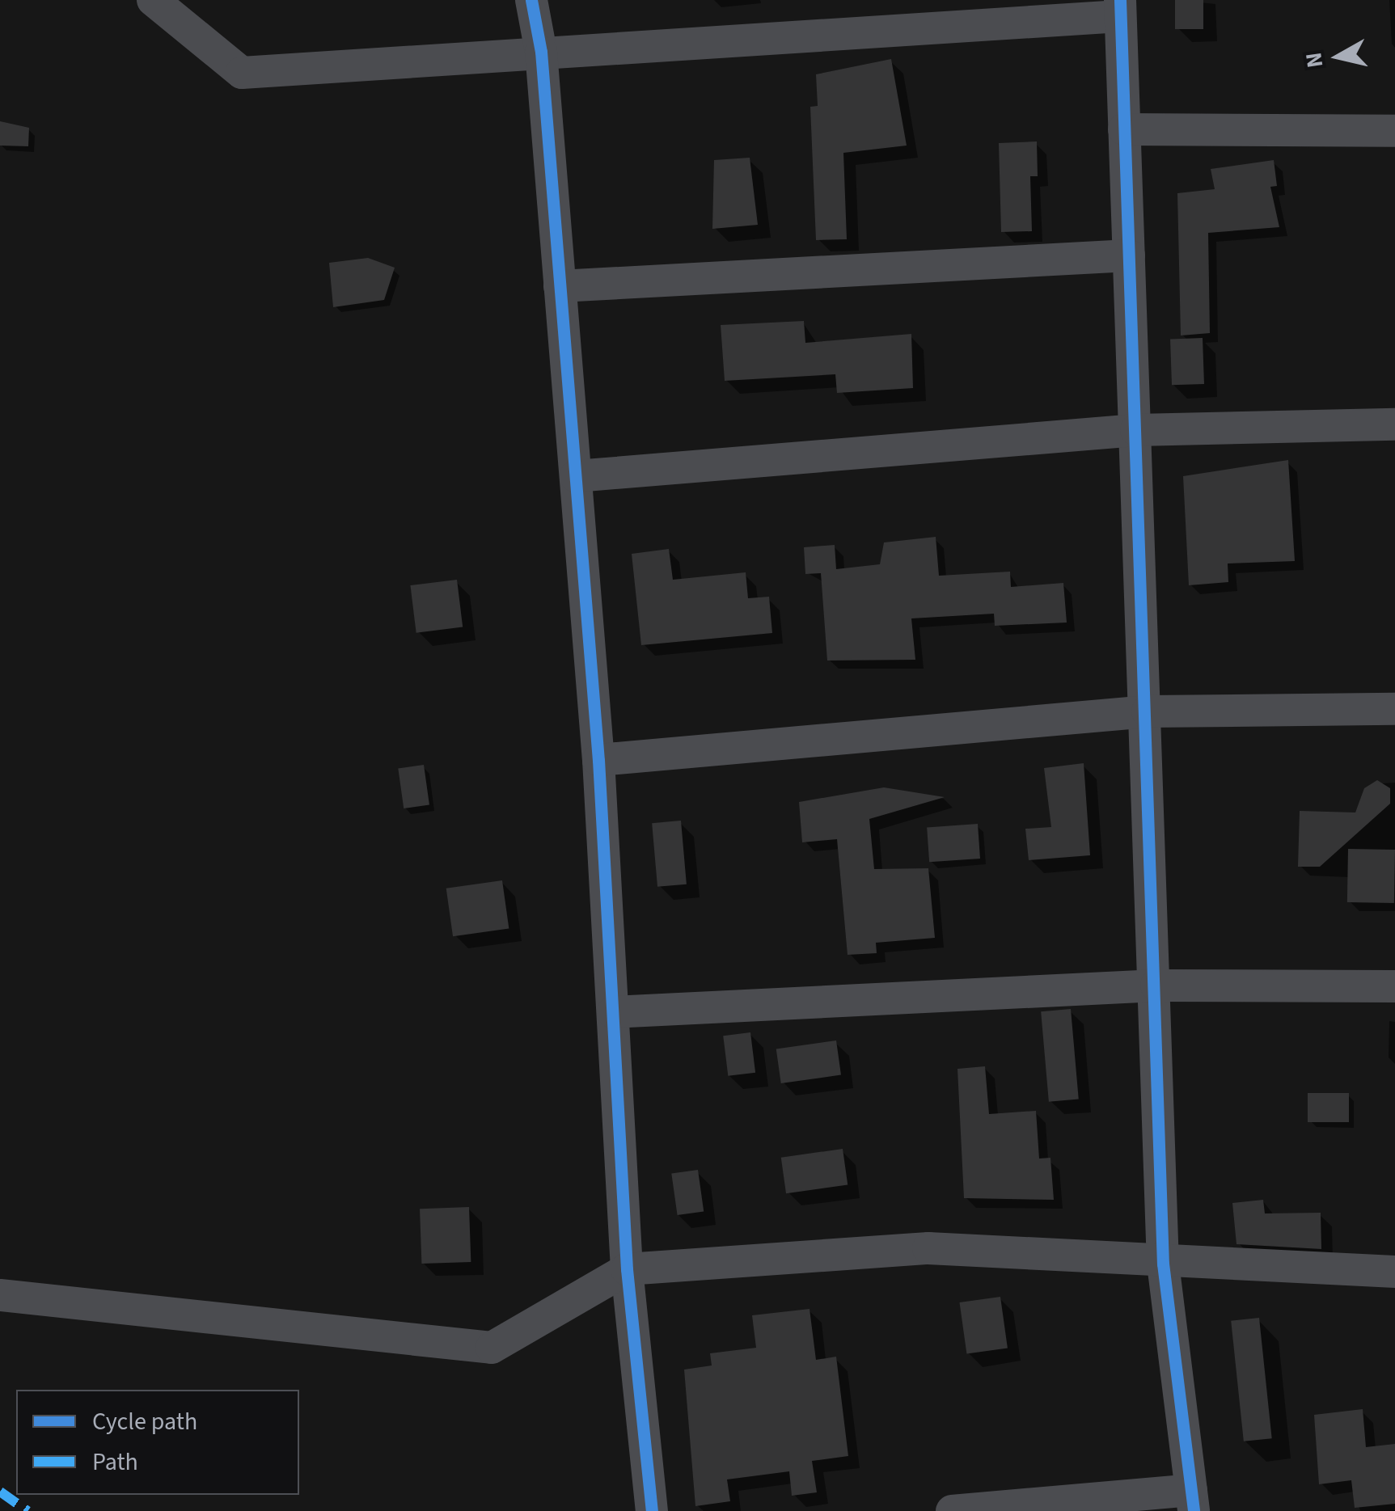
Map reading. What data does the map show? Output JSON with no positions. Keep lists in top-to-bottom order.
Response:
{
  "legend": ["Cycle path", "Path"],
  "north": "left"
}
